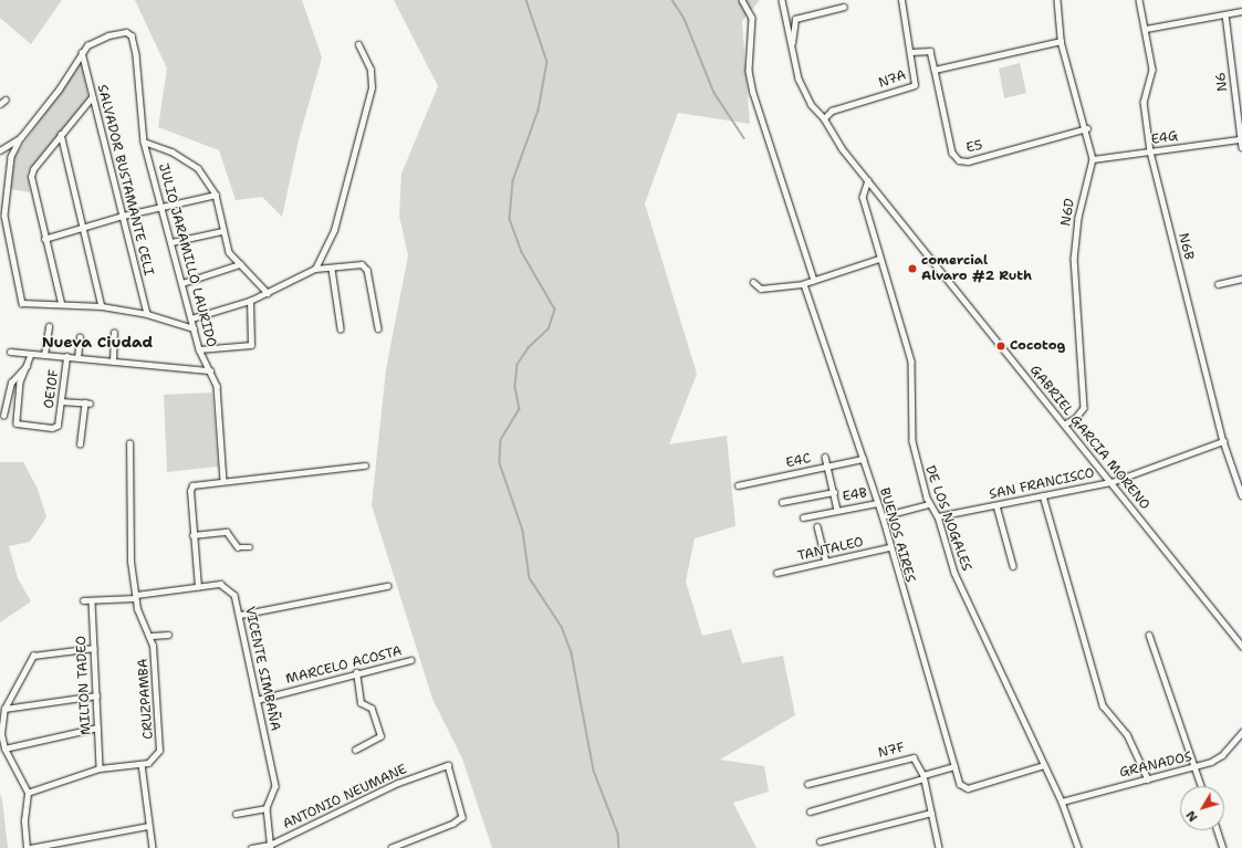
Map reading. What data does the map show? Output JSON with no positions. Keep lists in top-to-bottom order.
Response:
{
  "streets": {
    "street": [
      "N7A",
      "N6",
      "E4G",
      "E5",
      "SALVADOR BUSTAMANTE CELI",
      "N6D",
      "N6B",
      "JULIO JARAMILLO LAURIDO",
      "OE10F",
      "GABRIEL GARCIA MORENO",
      "E4C",
      "SAN FRANCISCO",
      "E4B",
      "DE LOS NOGALES",
      "BUENOS AIRES",
      "TANTALEO",
      "MARCELO ACOSTA",
      "VICENTE SIMBAÑA",
      "MILTON TADEO",
      "CRUZPAMBA",
      "N7F",
      "GRANADOS",
      "ANTONIO NEUMANE"
    ]
  },
  "crossings": [
    ["N7A", "GABRIEL GARCIA MORENO"],
    ["N6", "E4G"],
    ["E4G", "N6D"],
    ["E4G", "N6B"],
    ["E5", "N6D"],
    ["SALVADOR BUSTAMANTE CELI", "JULIO JARAMILLO LAURIDO"],
    ["N6D", "GABRIEL GARCIA MORENO"],
    ["N6B", "SAN FRANCISCO"],
    ["GABRIEL GARCIA MORENO", "SAN FRANCISCO"],
    ["GABRIEL GARCIA MORENO", "DE LOS NOGALES"],
    ["E4C", "BUENOS AIRES"],
    ["SAN FRANCISCO", "DE LOS NOGALES"],
    ["E4B", "BUENOS AIRES"],
    ["DE LOS NOGALES", "BUENOS AIRES"],
    ["DE LOS NOGALES", "GRANADOS"],
    ["BUENOS AIRES", "TANTALEO"],
    ["MARCELO ACOSTA", "VICENTE SIMBAÑA"],
    ["VICENTE SIMBAÑA", "MILTON TADEO"],
    ["VICENTE SIMBAÑA", "CRUZPAMBA"],
    ["VICENTE SIMBAÑA", "ANTONIO NEUMANE"]
  ],
  "districts": ["Nueva Ciudad"],
  "places": ["comercial Alvaro #2 Ruth", "Cocotog"],
  "north": "bottom left"
}
